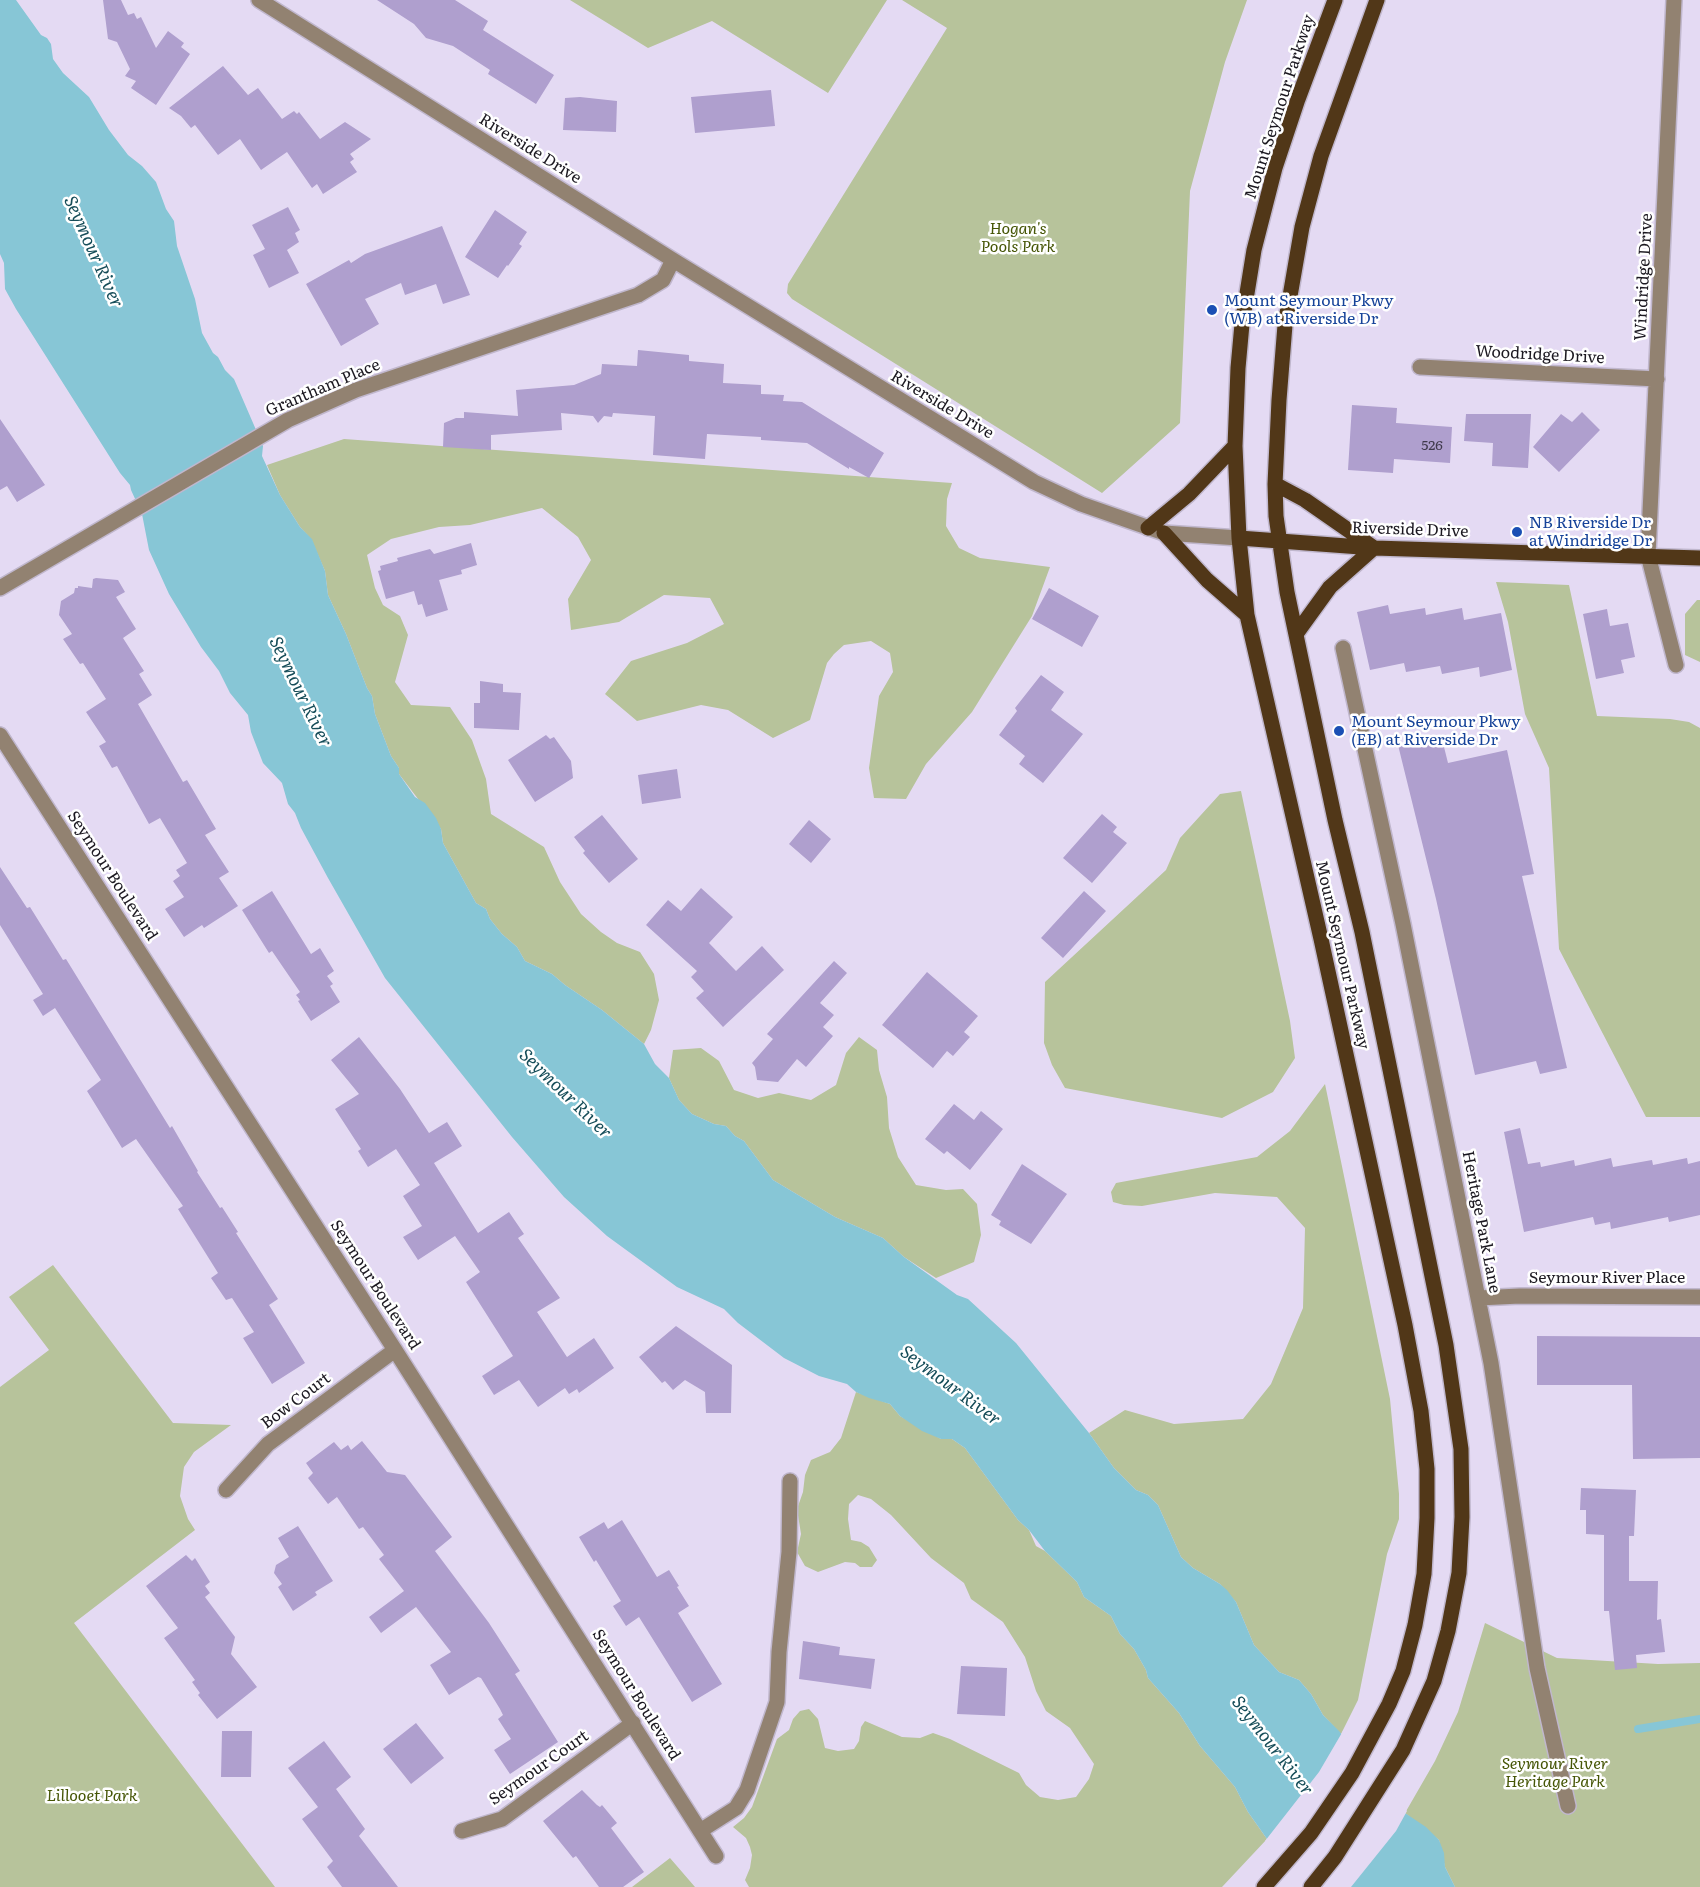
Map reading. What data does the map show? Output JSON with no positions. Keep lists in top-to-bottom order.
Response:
{
  "streets": {
    "main road": ["Mount Seymour Parkway", "Riverside Drive"],
    "street": [
      "Windridge Drive",
      "Woodridge Drive",
      "Grantham Place",
      "Seymour Boulevard",
      "Heritage Park Lane",
      "Seymour River Place",
      "Bow Court",
      "Seymour Court"
    ]
  },
  "crossings": [
    ["Mount Seymour Parkway", "Riverside Drive"],
    ["Riverside Drive", "Windridge Drive"],
    ["Riverside Drive", "Grantham Place"],
    ["Windridge Drive", "Woodridge Drive"],
    ["Seymour Boulevard", "Bow Court"],
    ["Seymour Boulevard", "Seymour Court"],
    ["Heritage Park Lane", "Seymour River Place"]
  ],
  "water": ["Seymour River"],
  "parks": ["Hogan's Pools Park", "Seymour River Heritage Park", "Lillooet Park"],
  "places": ["Mount Seymour Pkwy (WB) at Riverside Dr", "NB Riverside Dr at Windridge Dr", "Mount Seymour Pkwy (EB) at Riverside Dr"],
  "house_numbers": ["526"]
}
